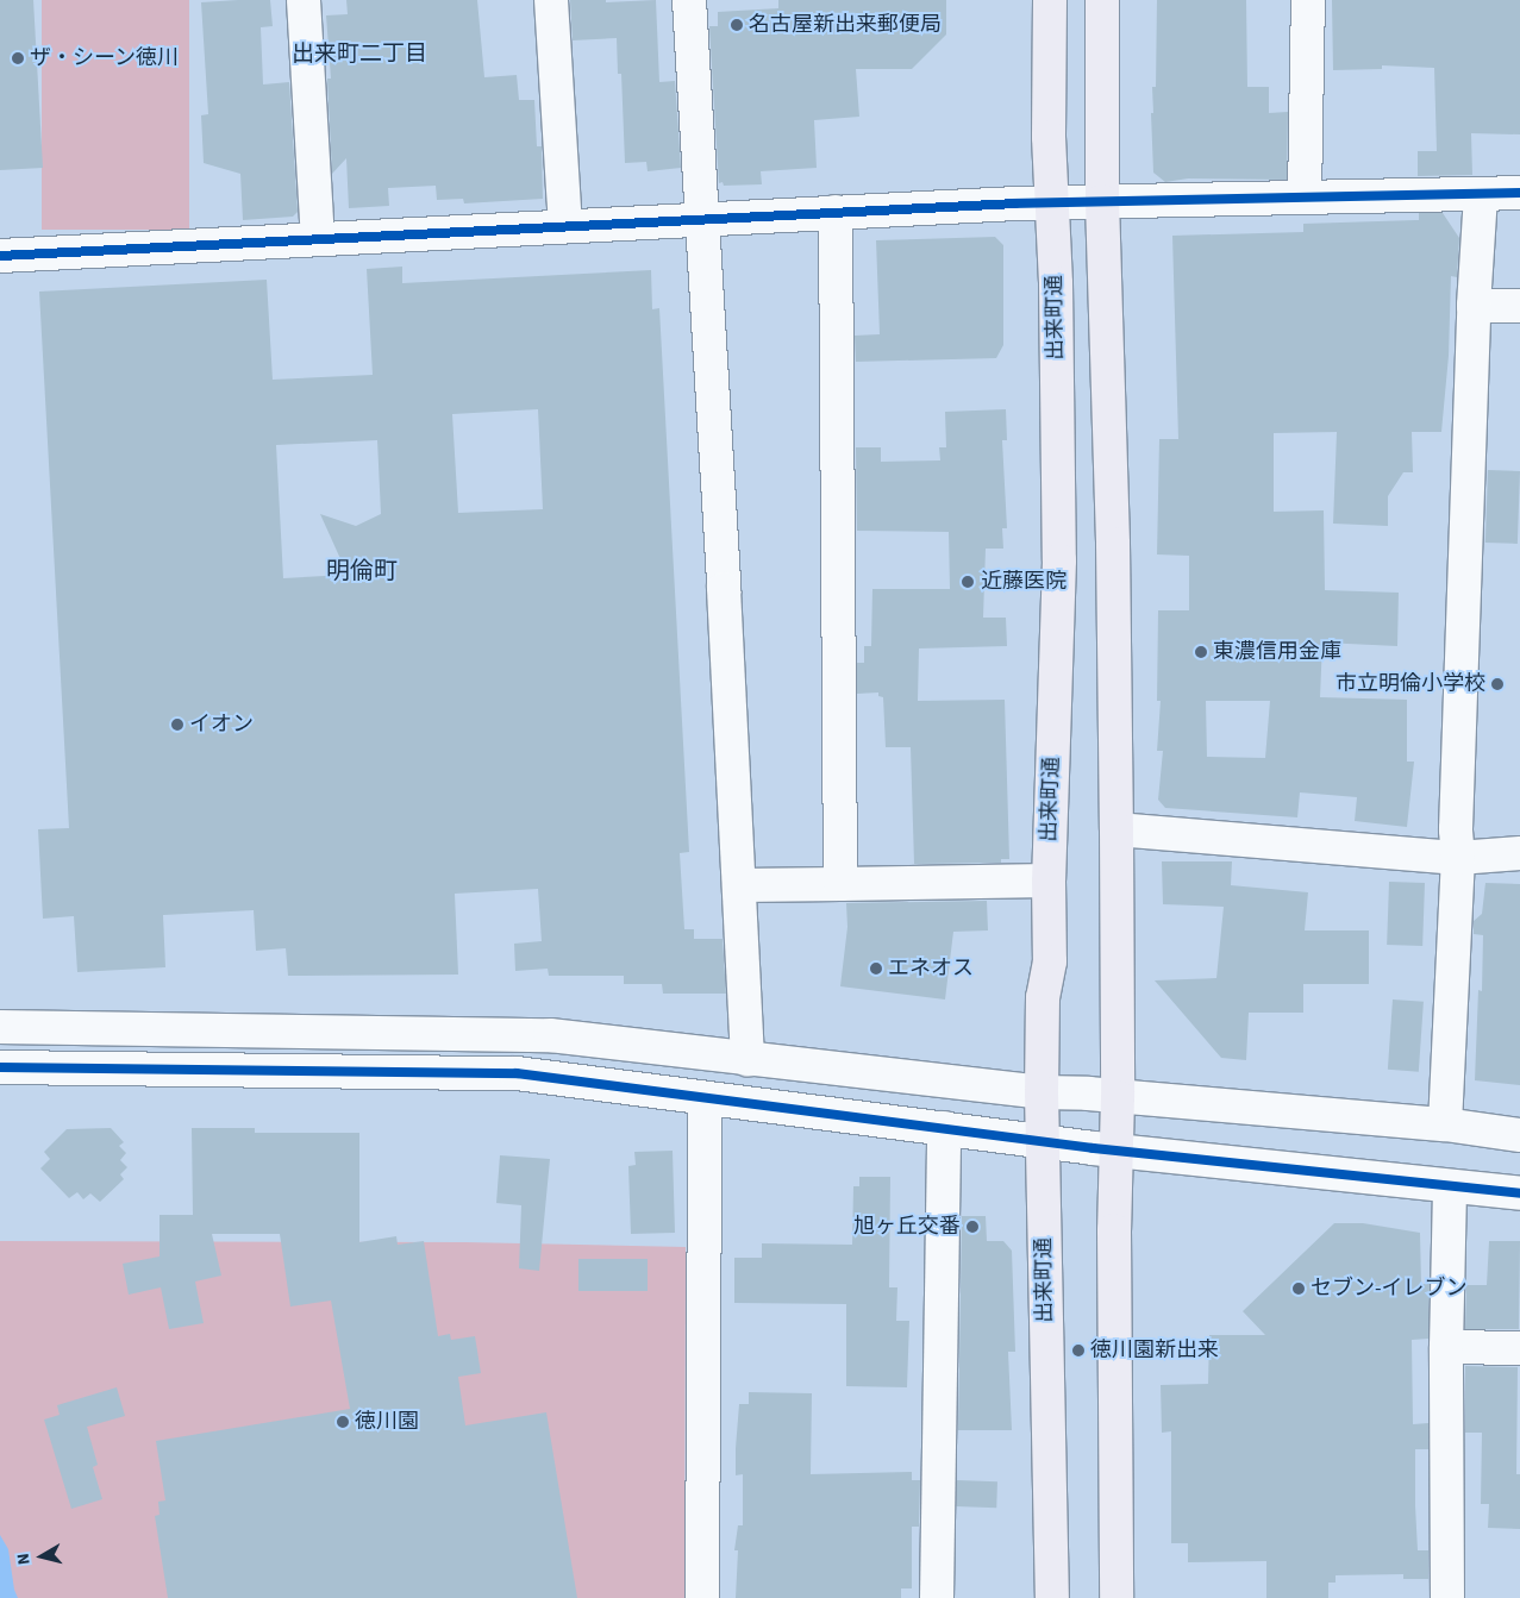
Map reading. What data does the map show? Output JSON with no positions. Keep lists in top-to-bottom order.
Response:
{
  "streets": {
    "main road": ["出来町通"]
  },
  "districts": ["出来町二丁目", "明倫町"],
  "places": [
    "名古屋新出来郵便局",
    "ザ・シーン徳川",
    "近藤医院",
    "東濃信用金庫",
    "市立明倫小学校",
    "イオン",
    "エネオス",
    "旭ヶ丘交番",
    "セブン-イレブン",
    "徳川園新出来",
    "徳川園"
  ],
  "north": "left"
}
